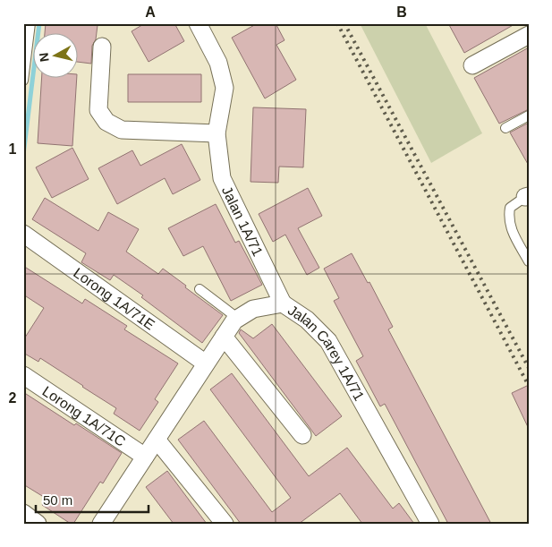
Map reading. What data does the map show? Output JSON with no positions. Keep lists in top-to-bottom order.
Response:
{
  "streets": {
    "street": [
      "Jalan 1A/71",
      "Lorong 1A/71E",
      "Jalan Carey 1A/71",
      "Lorong 1A/71C"
    ]
  },
  "crossings": [
    ["Jalan 1A/71", "Jalan Carey 1A/71"],
    ["Lorong 1A/71E", "Jalan Carey 1A/71"],
    ["Jalan Carey 1A/71", "Lorong 1A/71C"]
  ],
  "scale_bar": "50 m",
  "north": "left",
  "grid": {
    "columns": ["A", "B"],
    "rows": ["1", "2"]
  }
}
